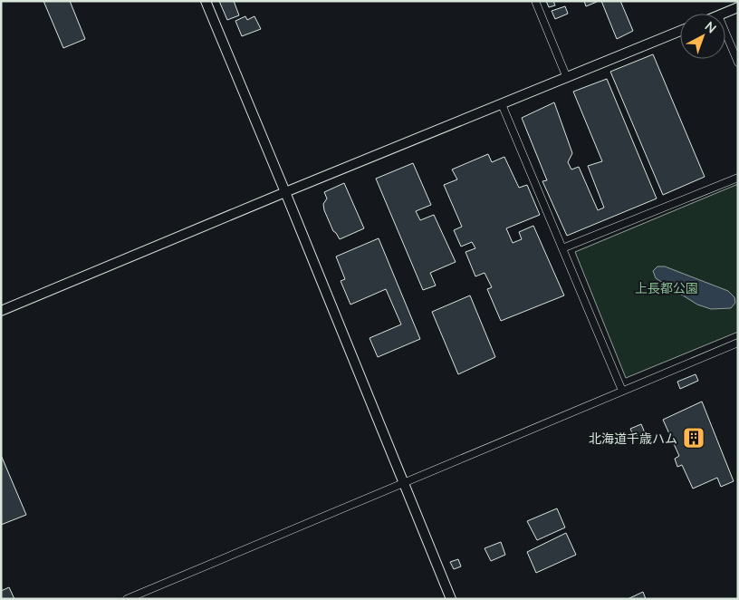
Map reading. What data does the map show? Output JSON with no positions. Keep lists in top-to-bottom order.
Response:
{
  "parks": ["上長都公園"],
  "places": {
    "building": ["北海道千歳ハム"]
  },
  "north": "top right"
}
